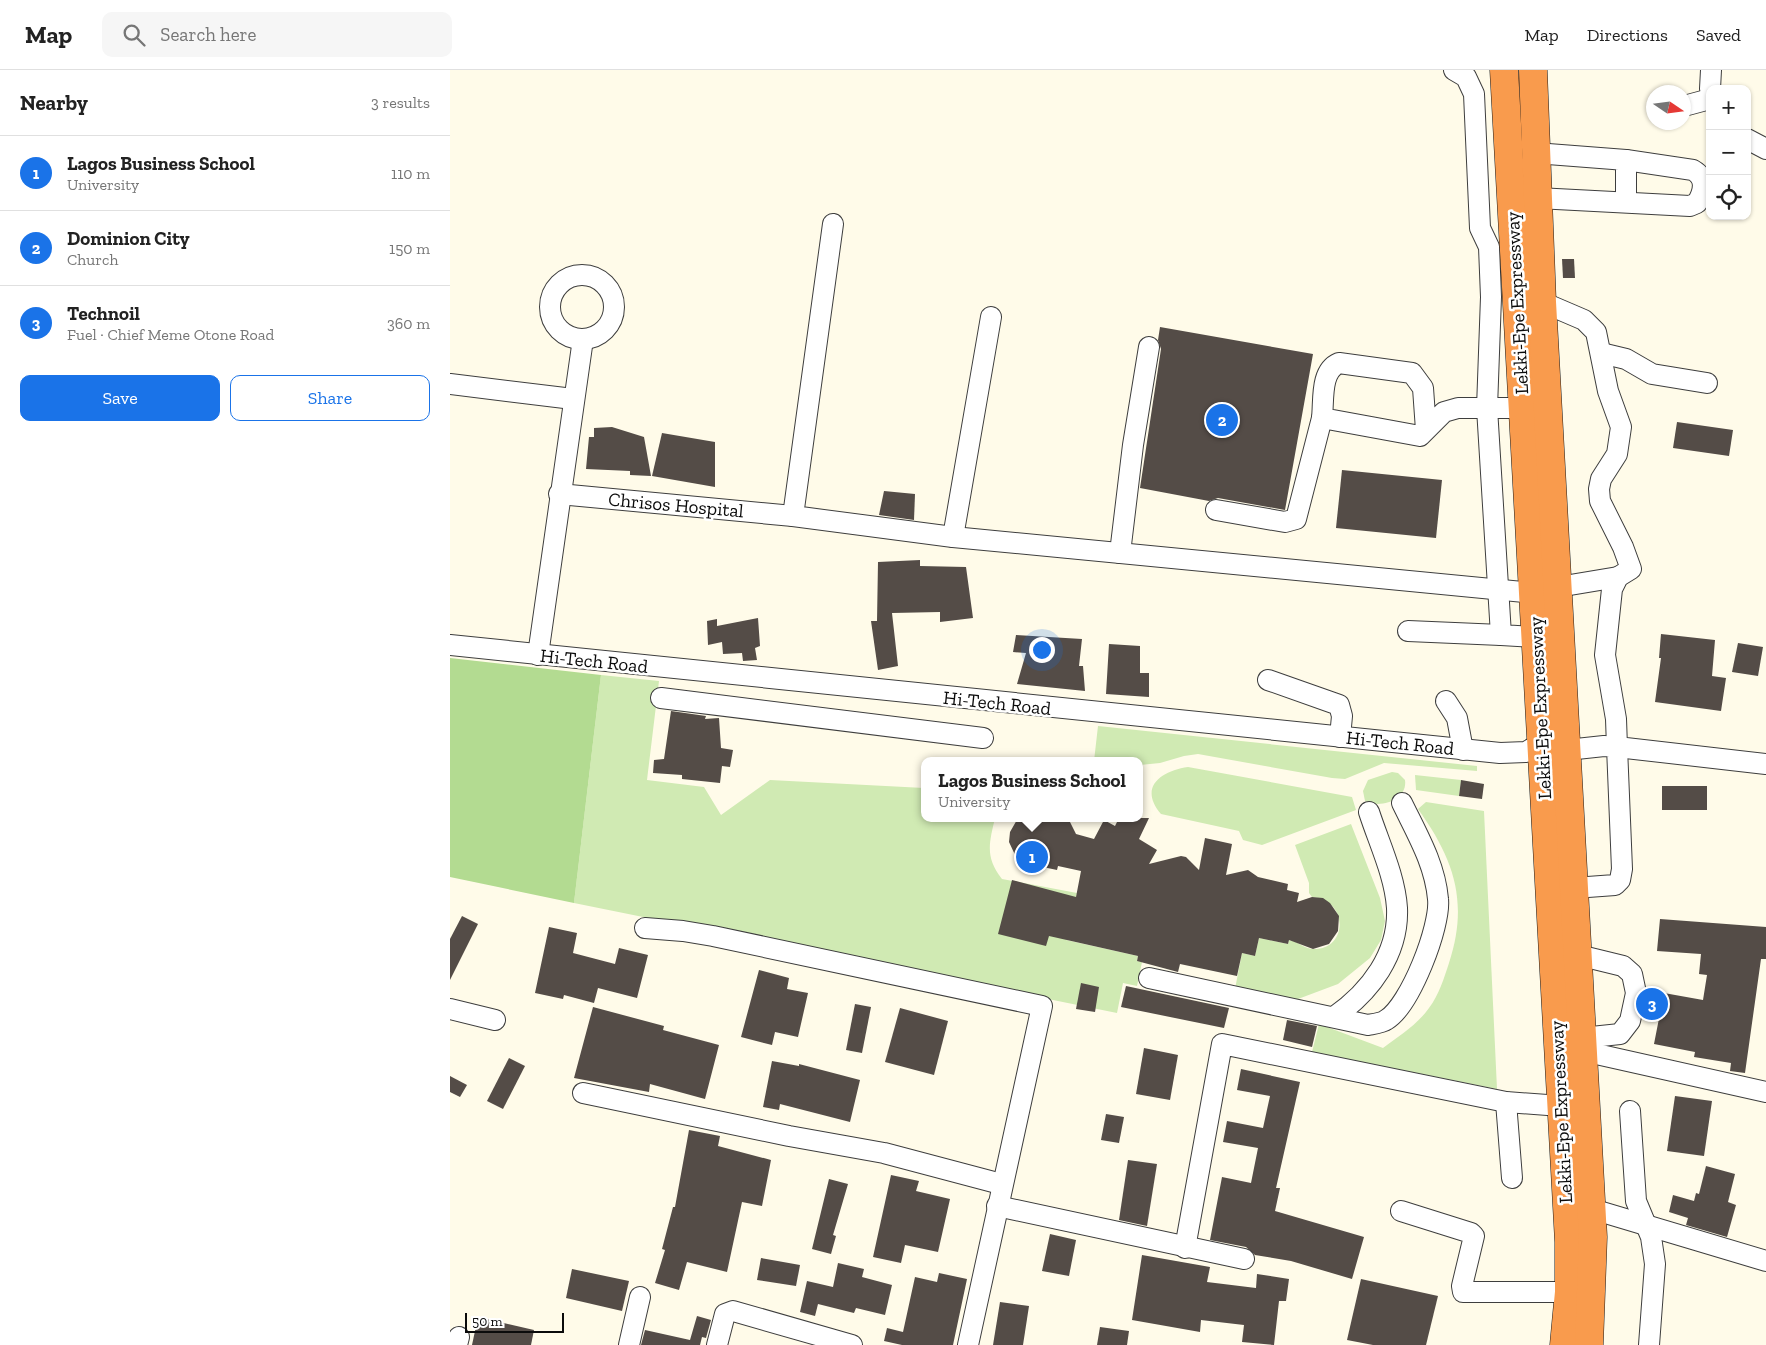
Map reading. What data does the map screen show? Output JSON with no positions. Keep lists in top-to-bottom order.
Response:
{
  "streets": {
    "highway": ["Lekki-Epe Expressway"],
    "street": ["Chrisos Hospital", "Hi-Tech Road"]
  },
  "crossings": [
    ["Lekki-Epe Expressway", "Chrisos Hospital"],
    ["Lekki-Epe Expressway", "Hi-Tech Road"]
  ],
  "scale_bar": "50 m",
  "north": "right",
  "page": {
    "header": "Map",
    "search": "Search here",
    "nav": ["Map", "Directions", "Saved"],
    "heading": ["Nearby", "3 results"],
    "map_buttons": ["+", "−"],
    "list": [
      {
        "mark": "1",
        "name": "Lagos Business School",
        "note": "University",
        "value": "110 m"
      },
      {
        "mark": "2",
        "name": "Dominion City",
        "note": "Church",
        "value": "150 m"
      },
      {
        "mark": "3",
        "name": "Technoil",
        "note": "Fuel · Chief Meme Otone Road",
        "value": "360 m"
      }
    ],
    "buttons": ["Save", "Share"],
    "pins": ["2", "1", "3"],
    "popup": ["Lagos Business School", "University"],
    "scale": "50 m"
  }
}
